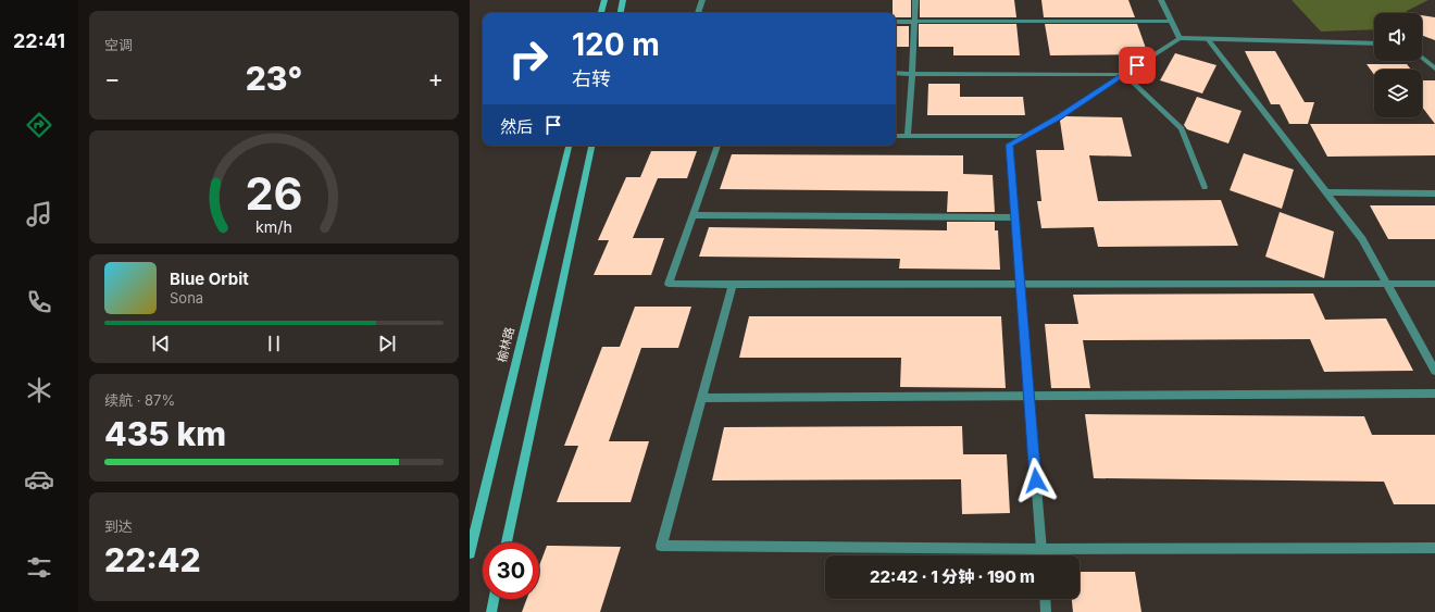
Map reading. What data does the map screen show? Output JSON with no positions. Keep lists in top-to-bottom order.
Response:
{
  "streets": {
    "street": ["榆林路"]
  },
  "page": {
    "tabs": "22:41",
    "tile": [
      "空调",
      ["续航 · 87%", "435 km"],
      ["到达", "22:42"]
    ],
    "turn": ["120 m", "右转"],
    "heat": ["−", "23°", "+"],
    "then": "然后",
    "song": ["Blue Orbit", "Sona"],
    "limit": "30",
    "trip": "22:42 · 1 分钟 · 190 m",
    "gauge": ["26", "km/h"]
  }
}
